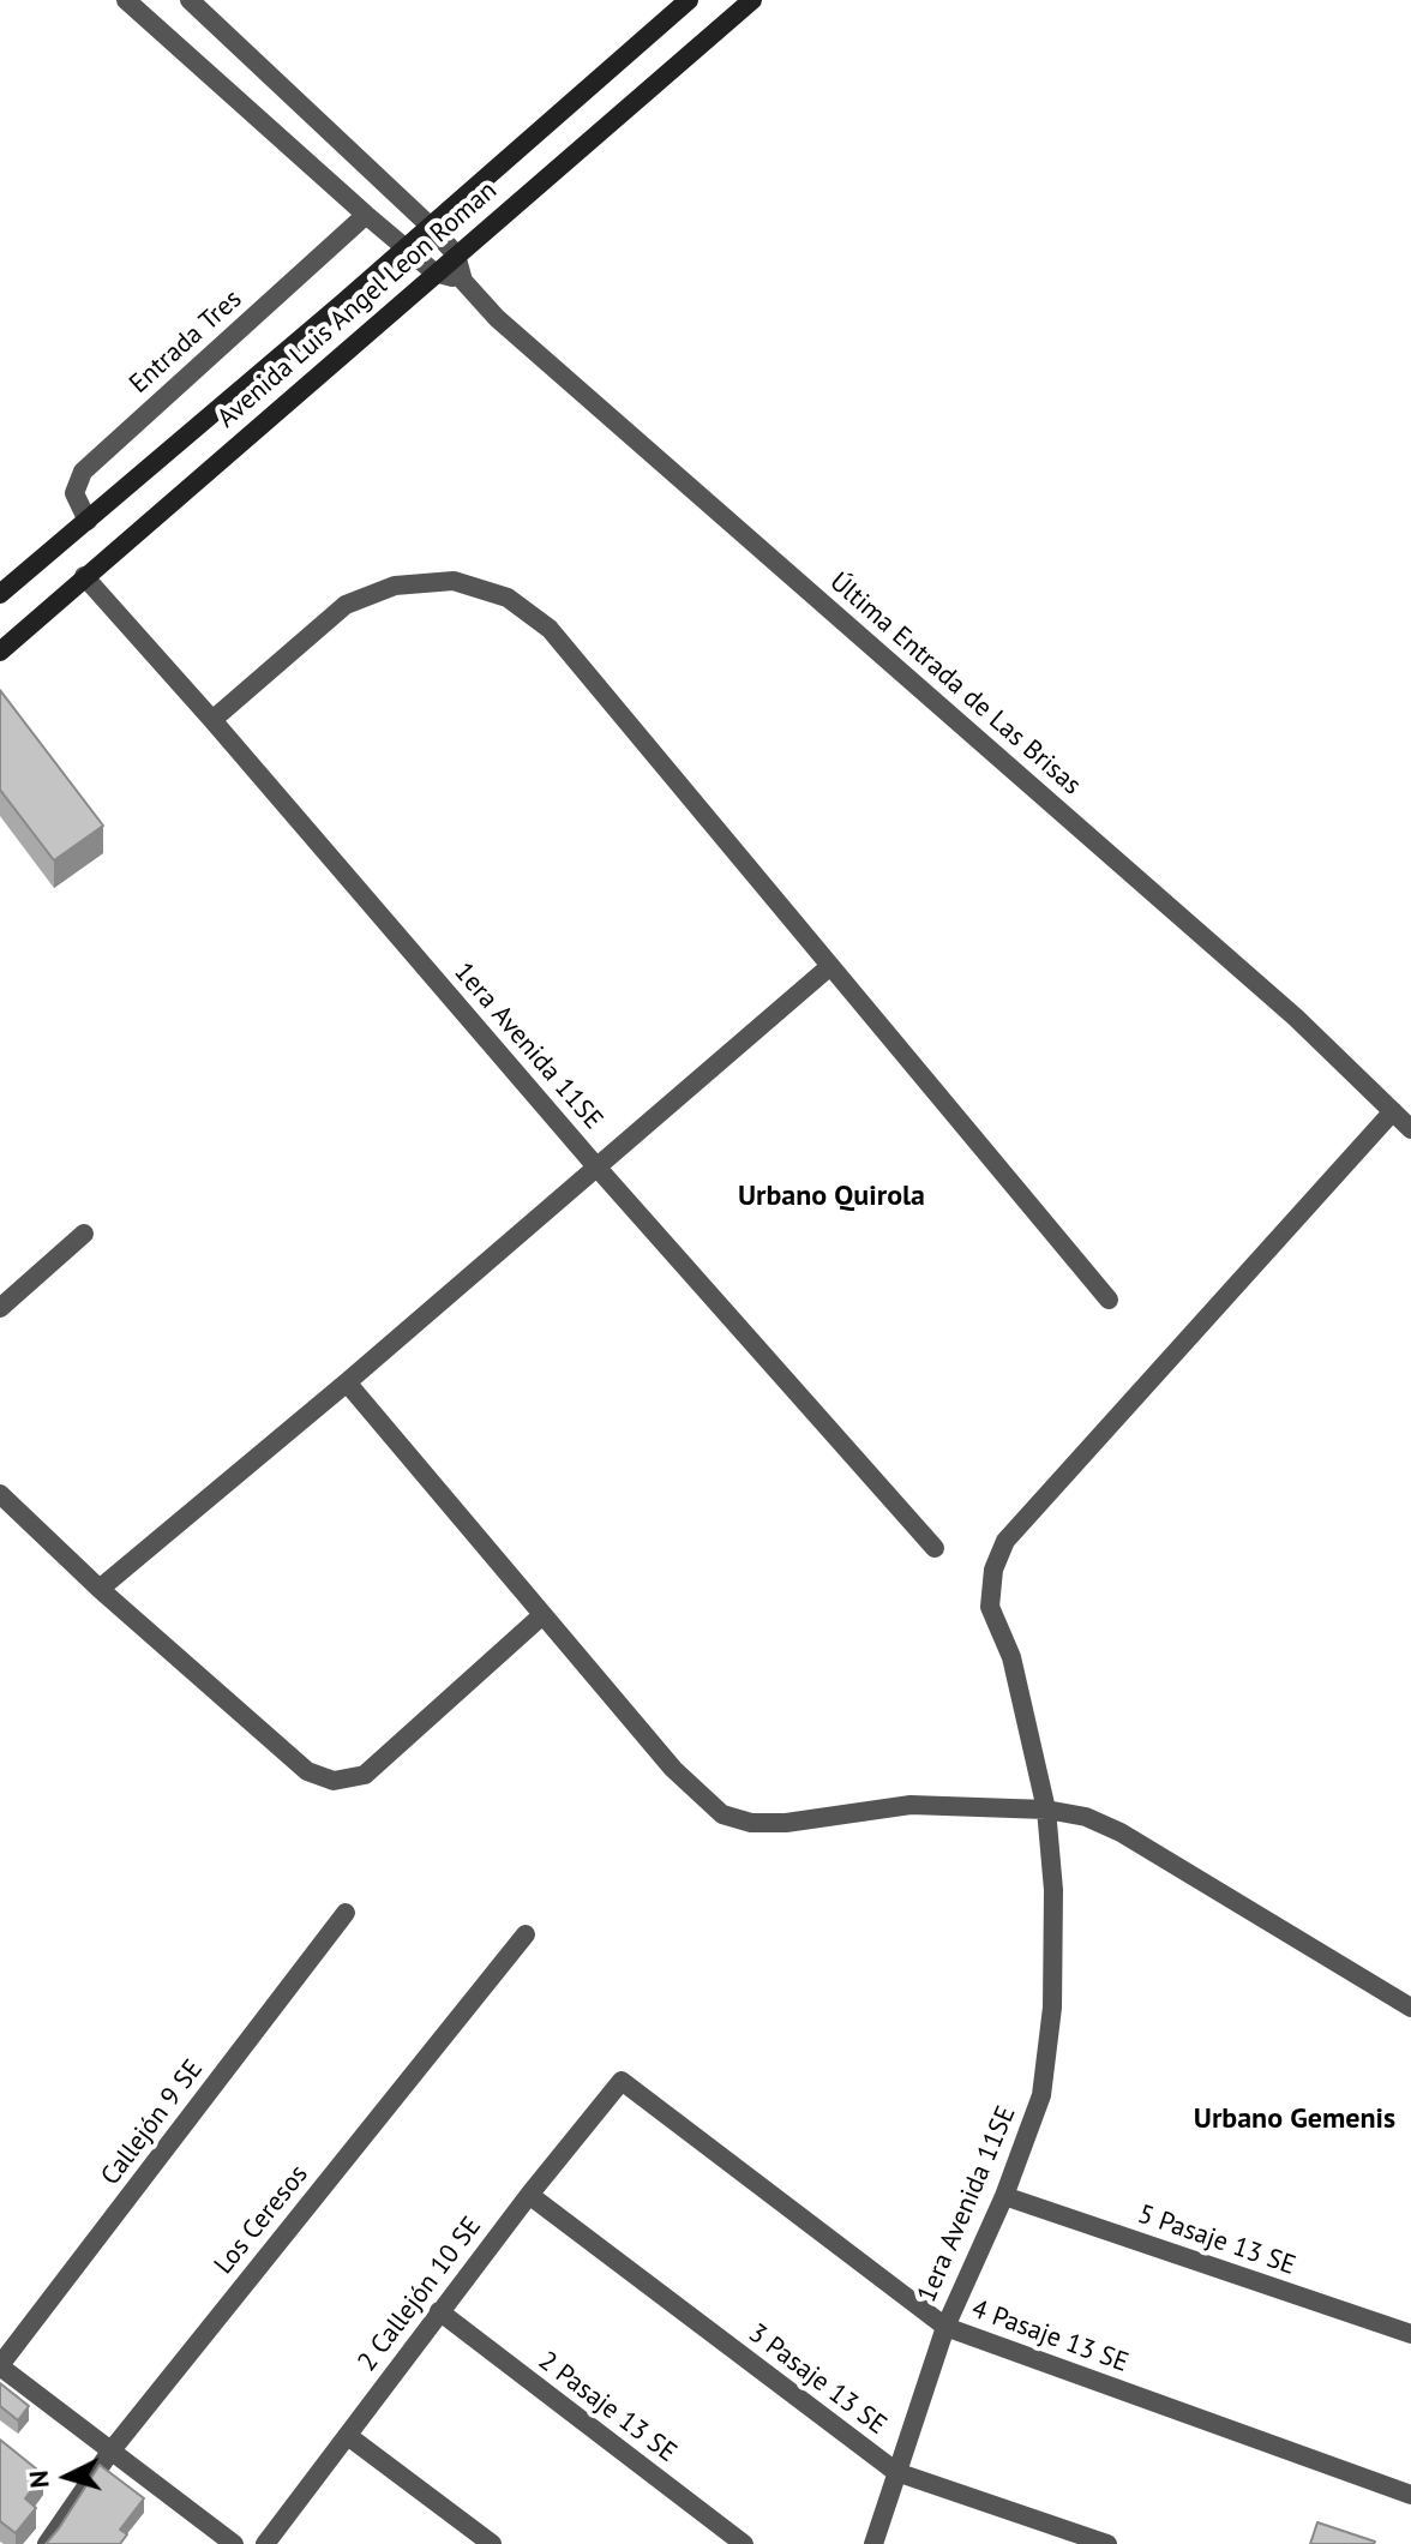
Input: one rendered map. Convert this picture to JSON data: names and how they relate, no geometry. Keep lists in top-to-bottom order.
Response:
{
  "streets": {
    "main road": ["Avenida Luis Angel Leon Roman"],
    "street": [
      "Entrada Tres",
      "Última Entrada de Las Brisas",
      "1era Avenida 11SE",
      "Callejón 9 SE",
      "Los Ceresos",
      "5 Pasaje 13 SE",
      "2 Callejón 10 SE",
      "4 Pasaje 13 SE",
      "3 Pasaje 13 SE",
      "2 Pasaje 13 SE"
    ]
  },
  "crossings": [
    ["Avenida Luis Angel Leon Roman", "Entrada Tres"],
    ["Avenida Luis Angel Leon Roman", "Última Entrada de Las Brisas"],
    ["Avenida Luis Angel Leon Roman", "1era Avenida 11SE"],
    ["Última Entrada de Las Brisas", "1era Avenida 11SE"],
    ["1era Avenida 11SE", "5 Pasaje 13 SE"],
    ["1era Avenida 11SE", "4 Pasaje 13 SE"],
    ["1era Avenida 11SE", "3 Pasaje 13 SE"],
    ["2 Callejón 10 SE", "4 Pasaje 13 SE"],
    ["2 Callejón 10 SE", "3 Pasaje 13 SE"],
    ["2 Callejón 10 SE", "2 Pasaje 13 SE"]
  ],
  "districts": ["Urbano Quirola", "Urbano Gemenis"],
  "north": "left"
}
